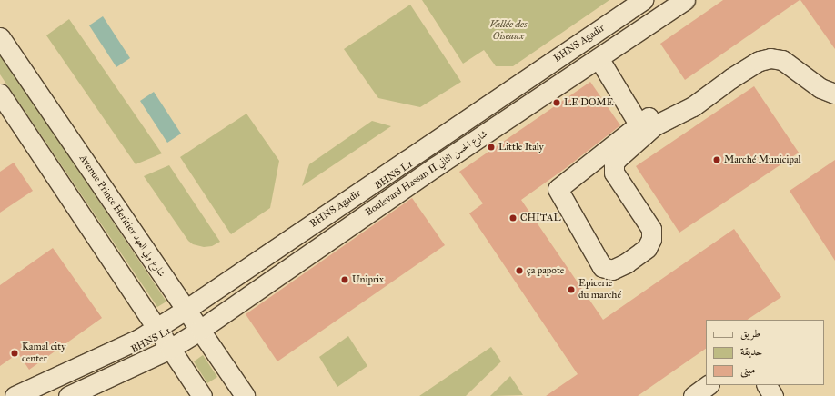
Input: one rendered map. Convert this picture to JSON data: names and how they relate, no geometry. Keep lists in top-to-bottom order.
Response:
{
  "streets": {
    "street": [
      "BHNS Agadir",
      "Boulevard Hassan II شارع الحسن الثاني",
      "BHNS L1",
      "Avenue Prince Heritier شارع ولي العهد"
    ]
  },
  "crossings": [
    ["BHNS Agadir", "Boulevard Hassan II شارع الحسن الثاني"],
    ["BHNS Agadir", "BHNS L1"],
    ["BHNS Agadir", "Avenue Prince Heritier شارع ولي العهد"],
    ["Boulevard Hassan II شارع الحسن الثاني", "BHNS L1"],
    ["Boulevard Hassan II شارع الحسن الثاني", "Avenue Prince Heritier شارع ولي العهد"],
    ["BHNS L1", "Avenue Prince Heritier شارع ولي العهد"]
  ],
  "parks": ["Vallée des Oiseaux"],
  "places": [
    "LE DOME",
    "Little Italy",
    "Marché Municipal",
    "CHITAL",
    "ça papote",
    "Uniprix",
    "Epicerie du marché",
    "Kamal city center"
  ],
  "legend": ["طريق", "حديقة", "مبنى"]
}
